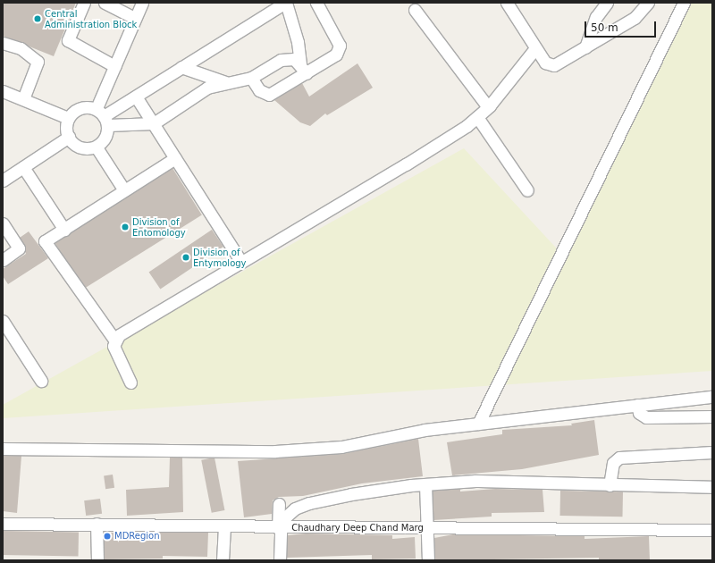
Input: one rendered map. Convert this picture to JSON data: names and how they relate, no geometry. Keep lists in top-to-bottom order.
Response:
{
  "streets": {
    "street": ["Chaudhary Deep Chand Marg"]
  },
  "places": [
    "Central Administration Block",
    "Division of Entomology",
    "Division of Entymology",
    "MDRegion"
  ],
  "scale_bar": "50 m"
}
